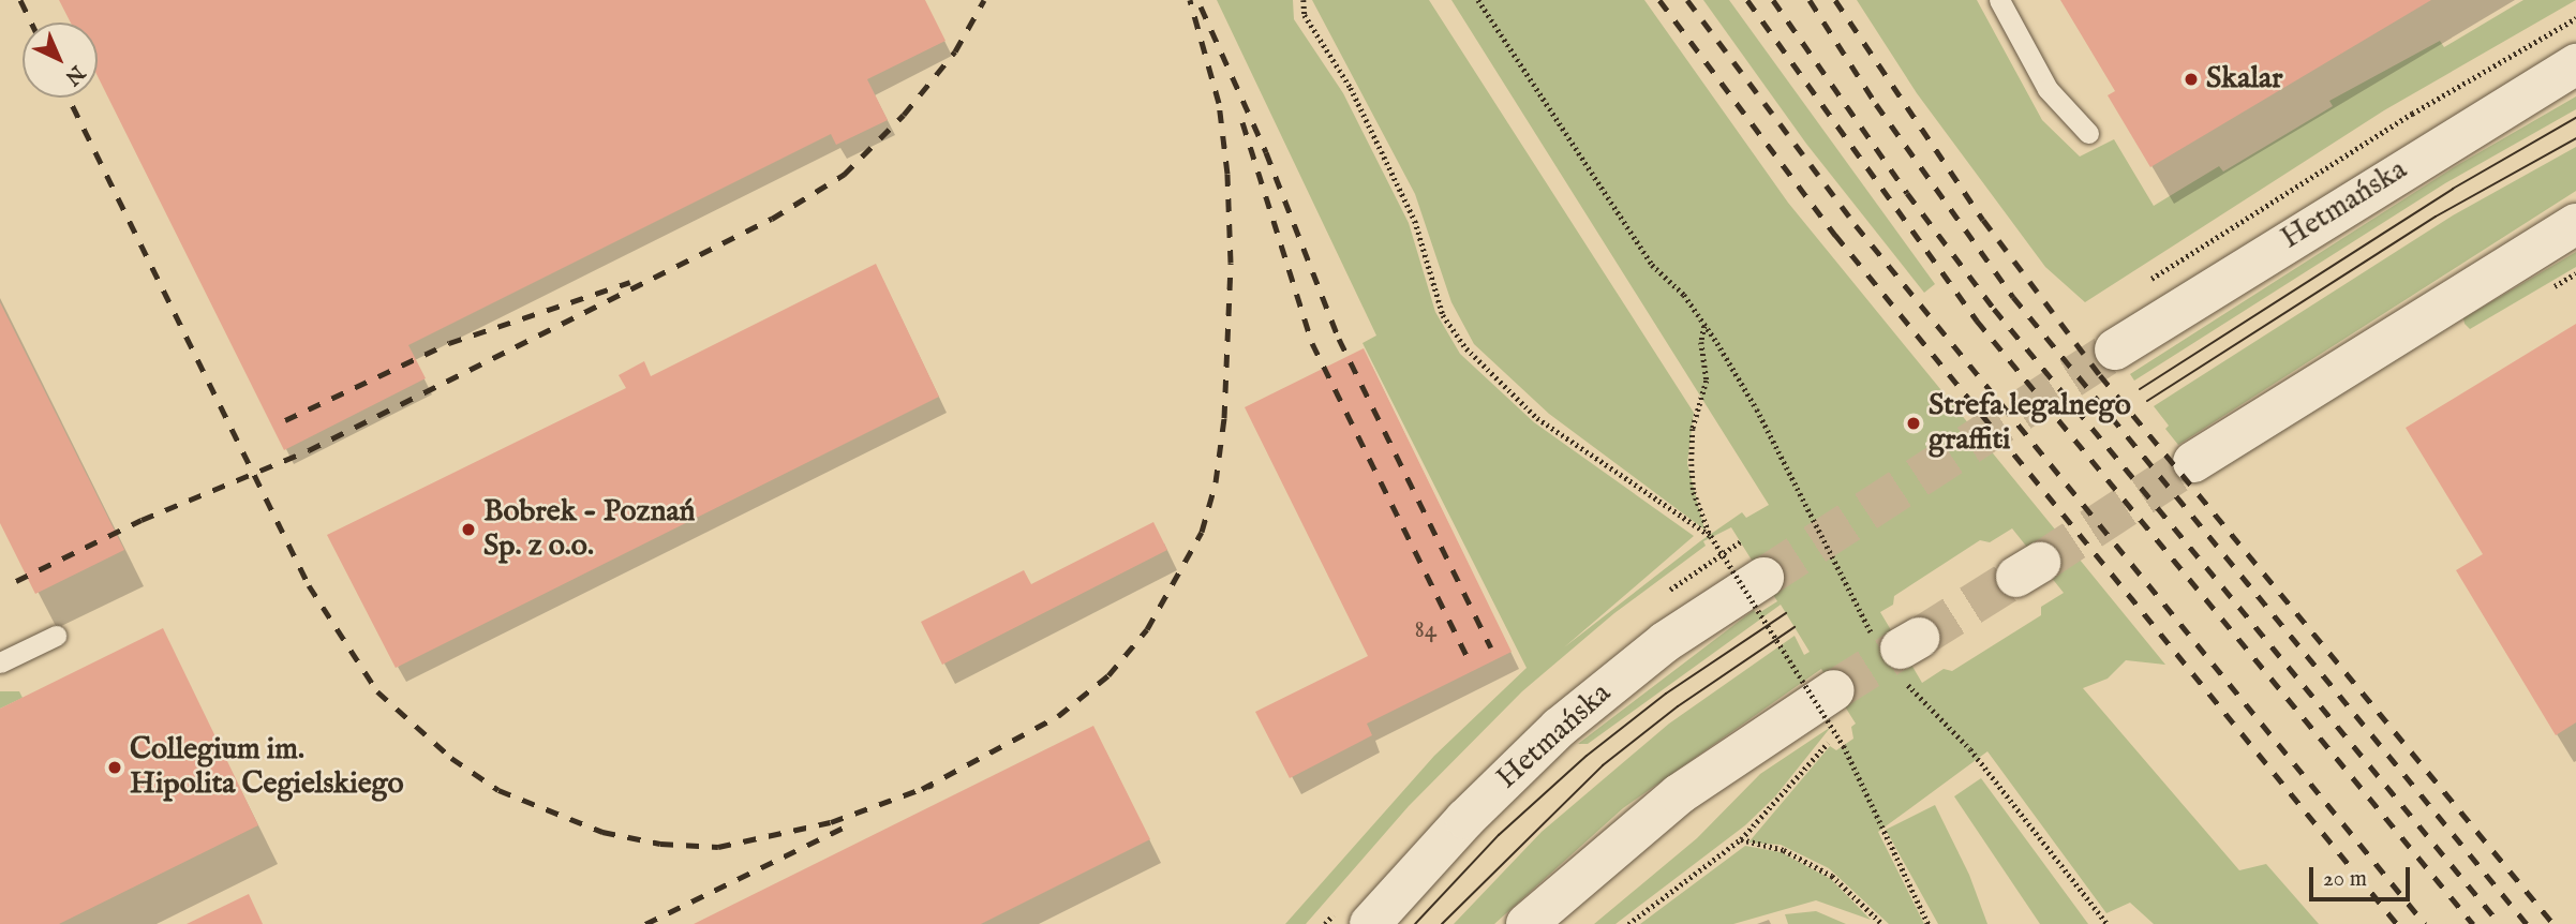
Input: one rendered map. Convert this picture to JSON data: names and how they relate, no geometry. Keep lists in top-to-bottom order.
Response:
{
  "streets": {
    "main road": ["Hetmańska"]
  },
  "places": [
    "Skalar",
    "Strefa legalnego graffiti",
    "Bobrek - Poznań Sp. z o.o.",
    "Collegium im. Hipolita Cegielskiego"
  ],
  "house_numbers": ["84"],
  "scale_bar": "20 m",
  "north": "bottom right"
}
